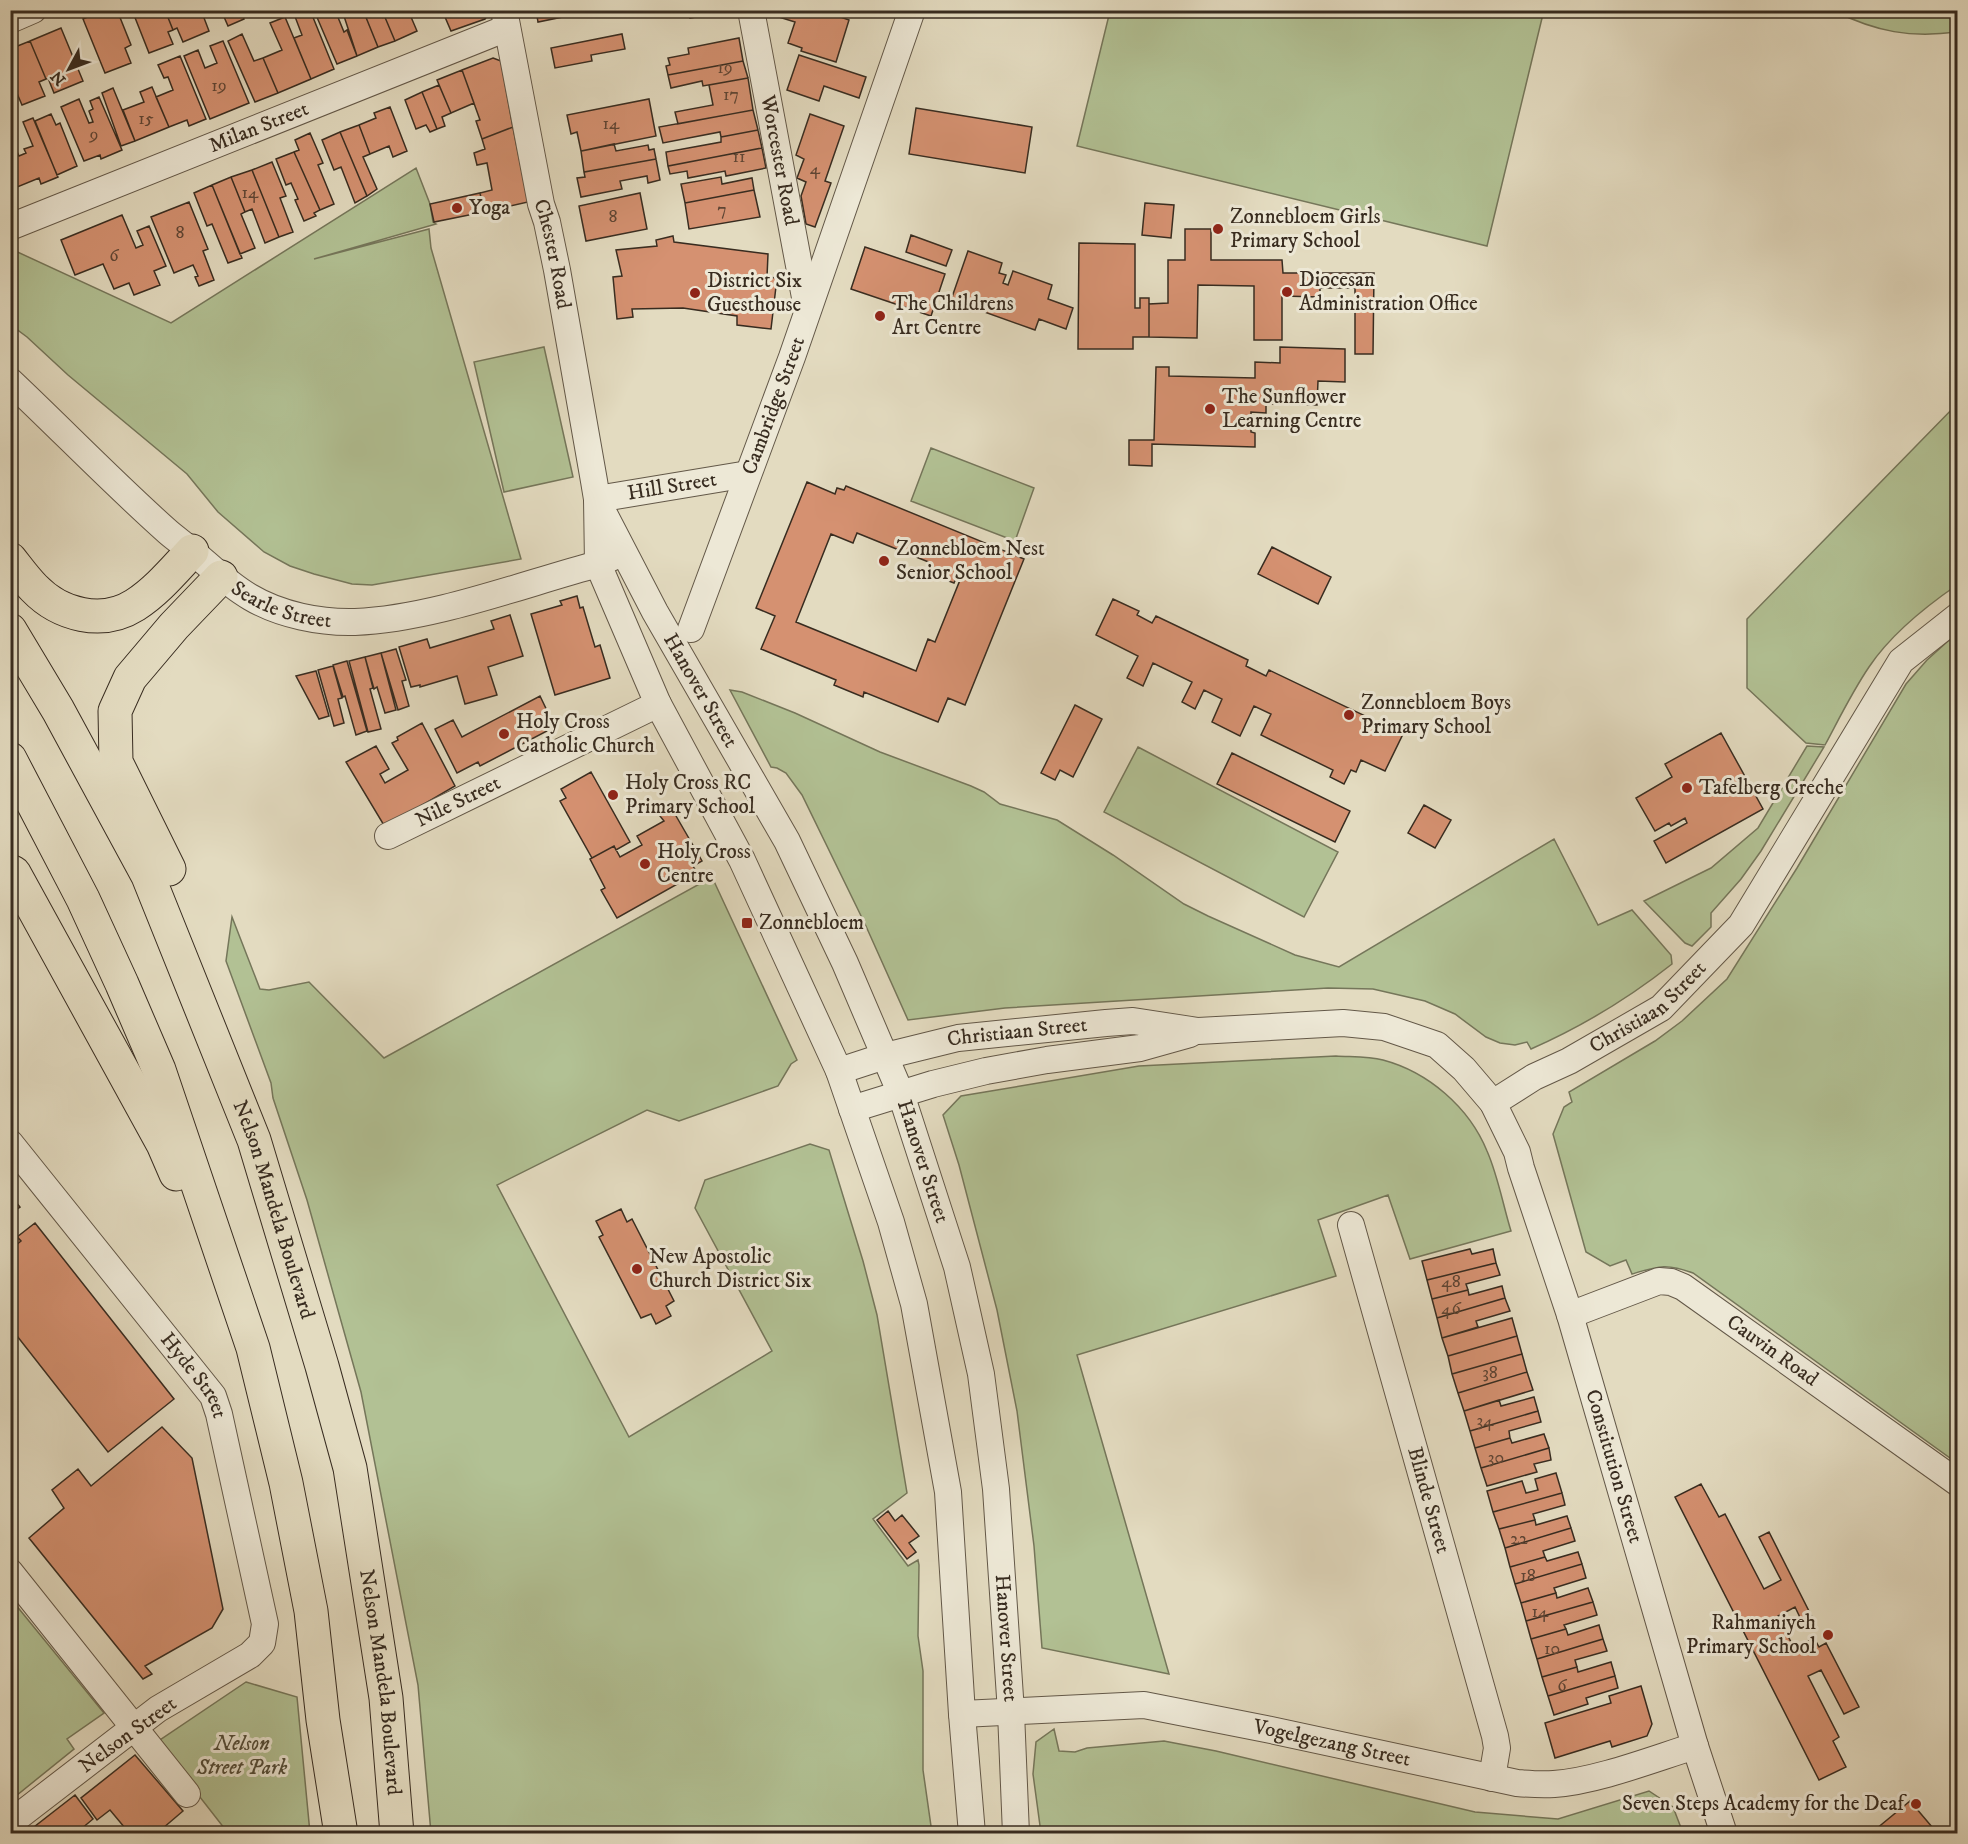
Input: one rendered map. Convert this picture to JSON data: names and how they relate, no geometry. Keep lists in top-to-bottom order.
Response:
{
  "streets": {
    "highway": ["Nelson Mandela Boulevard"],
    "street": [
      "Milan Street",
      "Worcester Road",
      "Chester Road",
      "Cambridge Street",
      "Hill Street",
      "Searle Street",
      "Hanover Street",
      "Nile Street",
      "Christiaan Street",
      "Cauvin Road",
      "Hyde Street",
      "Constitution Street",
      "Blinde Street",
      "Nelson Street",
      "Vogelgezang Street"
    ]
  },
  "crossings": [
    ["Milan Street", "Chester Road"],
    ["Worcester Road", "Cambridge Street"],
    ["Chester Road", "Hill Street"],
    ["Chester Road", "Searle Street"],
    ["Chester Road", "Hanover Street"],
    ["Cambridge Street", "Hill Street"],
    ["Searle Street", "Hanover Street"],
    ["Hanover Street", "Nile Street"],
    ["Hanover Street", "Christiaan Street"],
    ["Hanover Street", "Vogelgezang Street"],
    ["Christiaan Street", "Constitution Street"],
    ["Cauvin Road", "Constitution Street"],
    ["Hyde Street", "Nelson Street"],
    ["Constitution Street", "Vogelgezang Street"],
    ["Blinde Street", "Vogelgezang Street"]
  ],
  "parks": ["Nelson Street Park"],
  "places": {
    "other": [
      "Yoga",
      "Zonnebloem Girls Primary School",
      "Diocesan Administration Office",
      "District Six Guesthouse",
      "The Childrens Art Centre",
      "The Sunflower Learning Centre",
      "Zonnebloem Nest Senior School",
      "Zonnebloem Boys Primary School",
      "Holy Cross Catholic Church",
      "Tafelberg Creche",
      "Holy Cross RC Primary School",
      "Holy Cross Centre",
      "New Apostolic Church District Six",
      "Rahmaniyeh Primary School",
      "Seven Steps Academy for the Deaf"
    ],
    "transit": ["Zonnebloem"]
  },
  "house_numbers": [
    "19",
    "19",
    "17",
    "15",
    "14",
    "9",
    "11",
    "4",
    "14",
    "7",
    "8",
    "8",
    "6",
    "48",
    "46",
    "38",
    "34",
    "30",
    "22",
    "18",
    "14",
    "10",
    "6"
  ],
  "north": "bottom left"
}
